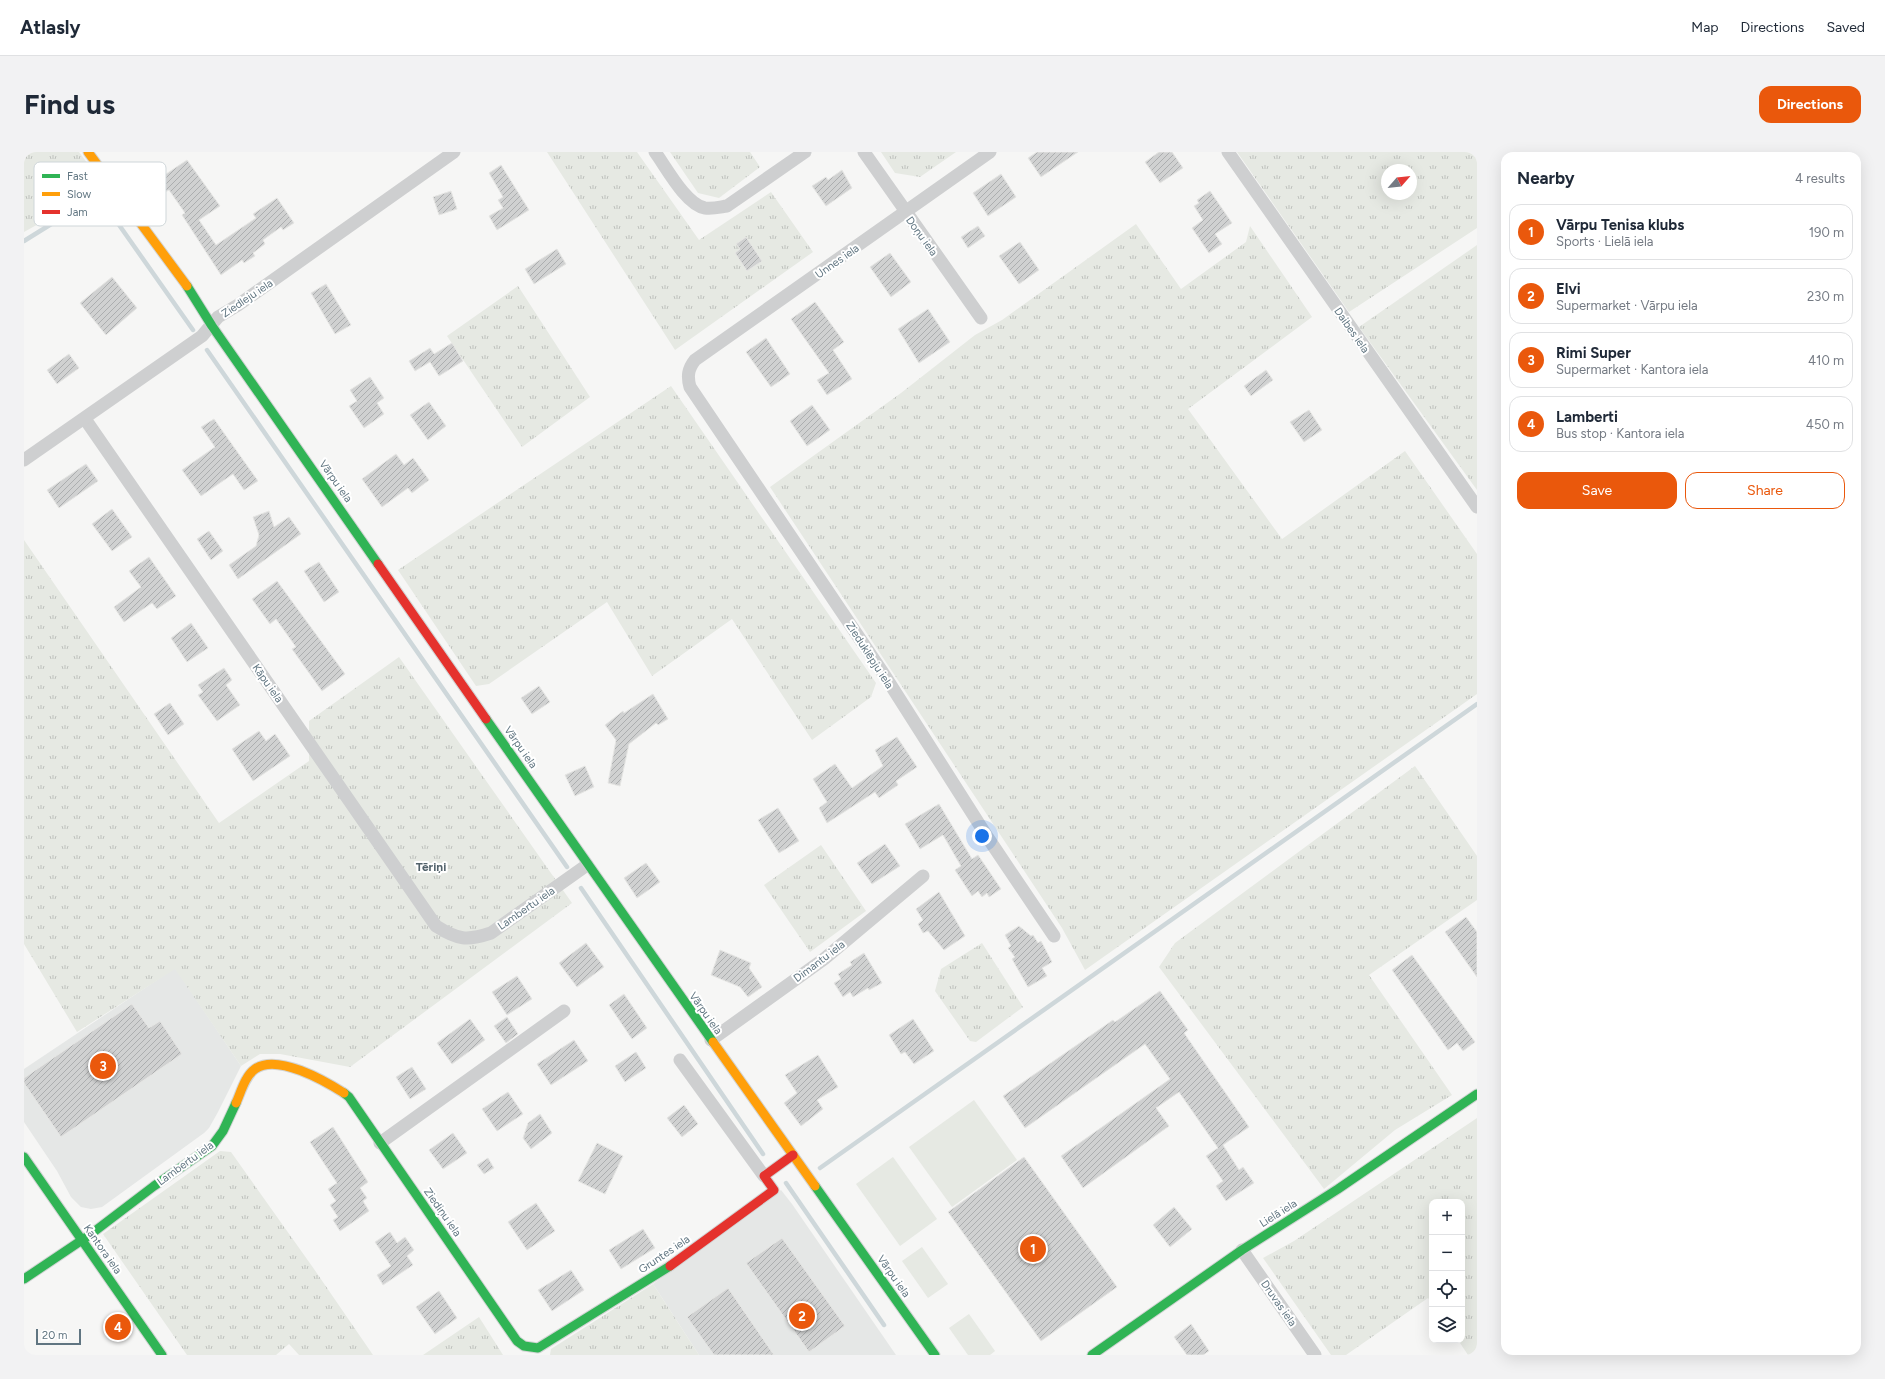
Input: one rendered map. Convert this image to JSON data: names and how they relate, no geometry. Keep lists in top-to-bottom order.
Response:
{
  "streets": {
    "street": [
      "Doņu iela",
      "Unnes iela",
      "Ziedleju iela",
      "Daibes iela",
      "Vārpu iela",
      "Zieduklēpju iela",
      "Kāpu iela",
      "Lambertu iela",
      "Dimantu iela",
      "Ziediņu iela",
      "Lielā iela",
      "Kantora iela",
      "Gruntes iela",
      "Druvas iela"
    ]
  },
  "crossings": [
    ["Doņu iela", "Unnes iela"],
    ["Unnes iela", "Zieduklēpju iela"],
    ["Ziedleju iela", "Vārpu iela"],
    ["Ziedleju iela", "Kāpu iela"],
    ["Vārpu iela", "Lambertu iela"],
    ["Vārpu iela", "Dimantu iela"],
    ["Kāpu iela", "Lambertu iela"],
    ["Lambertu iela", "Ziediņu iela"],
    ["Lambertu iela", "Kantora iela"],
    ["Ziediņu iela", "Gruntes iela"],
    ["Lielā iela", "Druvas iela"]
  ],
  "districts": ["Tēriņi"],
  "legend": ["Fast", "Slow", "Jam"],
  "scale_bar": "20 m",
  "north": "top right",
  "page": {
    "header": "Atlasly",
    "nav": ["Map", "Directions", "Saved"],
    "buttons": [
      "Directions",
      ["Save", "Share"]
    ],
    "title": "Find us",
    "heading": ["Nearby", "4 results"],
    "list": [
      {
        "mark": "1",
        "name": "Vārpu Tenisa klubs",
        "note": "Sports · Lielā iela",
        "value": "190 m"
      },
      {
        "mark": "2",
        "name": "Elvi",
        "note": "Supermarket · Vārpu iela",
        "value": "230 m"
      },
      {
        "mark": "3",
        "name": "Rimi Super",
        "note": "Supermarket · Kantora iela",
        "value": "410 m"
      },
      {
        "mark": "4",
        "name": "Lamberti",
        "note": "Bus stop · Kantora iela",
        "value": "450 m"
      }
    ],
    "pins": [
      "3",
      "1",
      "2",
      "4"
    ],
    "map_buttons": ["+", "−"],
    "scale": "20 m"
  }
}
